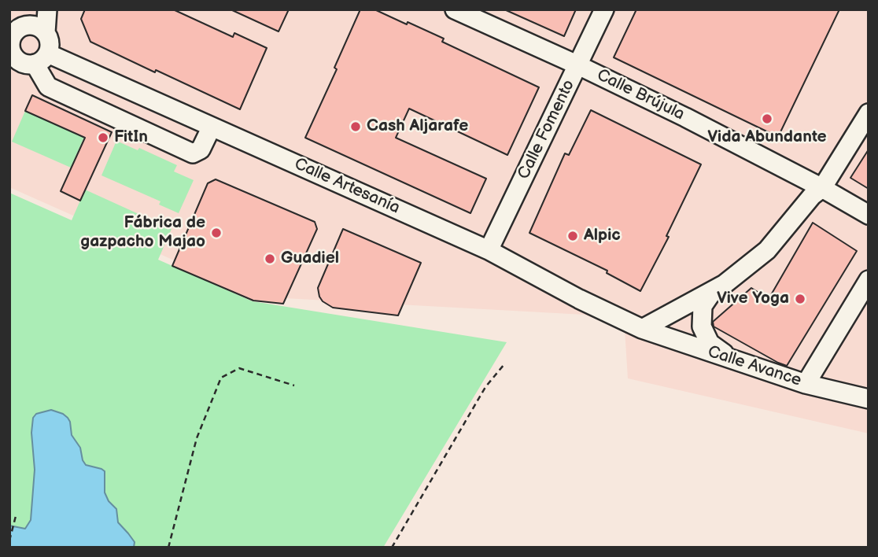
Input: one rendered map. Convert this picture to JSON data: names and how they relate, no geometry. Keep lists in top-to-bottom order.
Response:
{
  "streets": {
    "street": [
      "Calle Brújula",
      "Calle Fomento",
      "Calle Artesanía",
      "Calle Avance"
    ]
  },
  "crossings": [
    ["Calle Brújula", "Calle Fomento"],
    ["Calle Fomento", "Calle Artesanía"],
    ["Calle Artesanía", "Calle Avance"]
  ],
  "places": [
    "Vida Abundante",
    "Cash Aljarafe",
    "FitIn",
    "Fábrica de gazpacho Majao",
    "Alpic",
    "Guadiel",
    "Vive Yoga"
  ]
}
